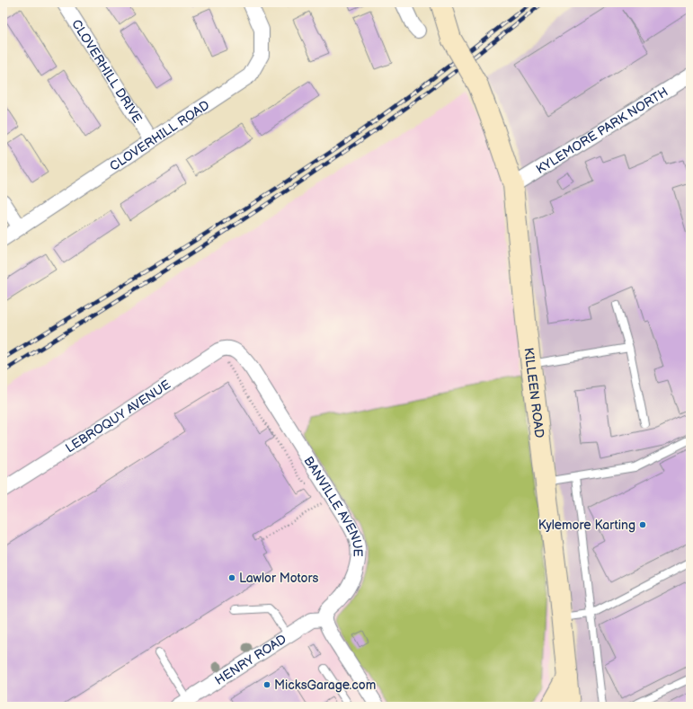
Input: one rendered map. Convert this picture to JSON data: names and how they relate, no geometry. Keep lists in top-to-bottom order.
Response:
{
  "streets": {
    "street": [
      "CLOVERHILL DRIVE",
      "KYLEMORE PARK NORTH",
      "CLOVERHILL ROAD",
      "KILLEEN ROAD",
      "LEBROQUY AVENUE",
      "BANVILLE AVENUE",
      "HENRY ROAD"
    ]
  },
  "crossings": [
    ["CLOVERHILL DRIVE", "CLOVERHILL ROAD"],
    ["KYLEMORE PARK NORTH", "KILLEEN ROAD"],
    ["LEBROQUY AVENUE", "BANVILLE AVENUE"],
    ["BANVILLE AVENUE", "HENRY ROAD"]
  ],
  "places": ["Kylemore Karting", "Lawlor Motors", "MicksGarage.com"]
}
